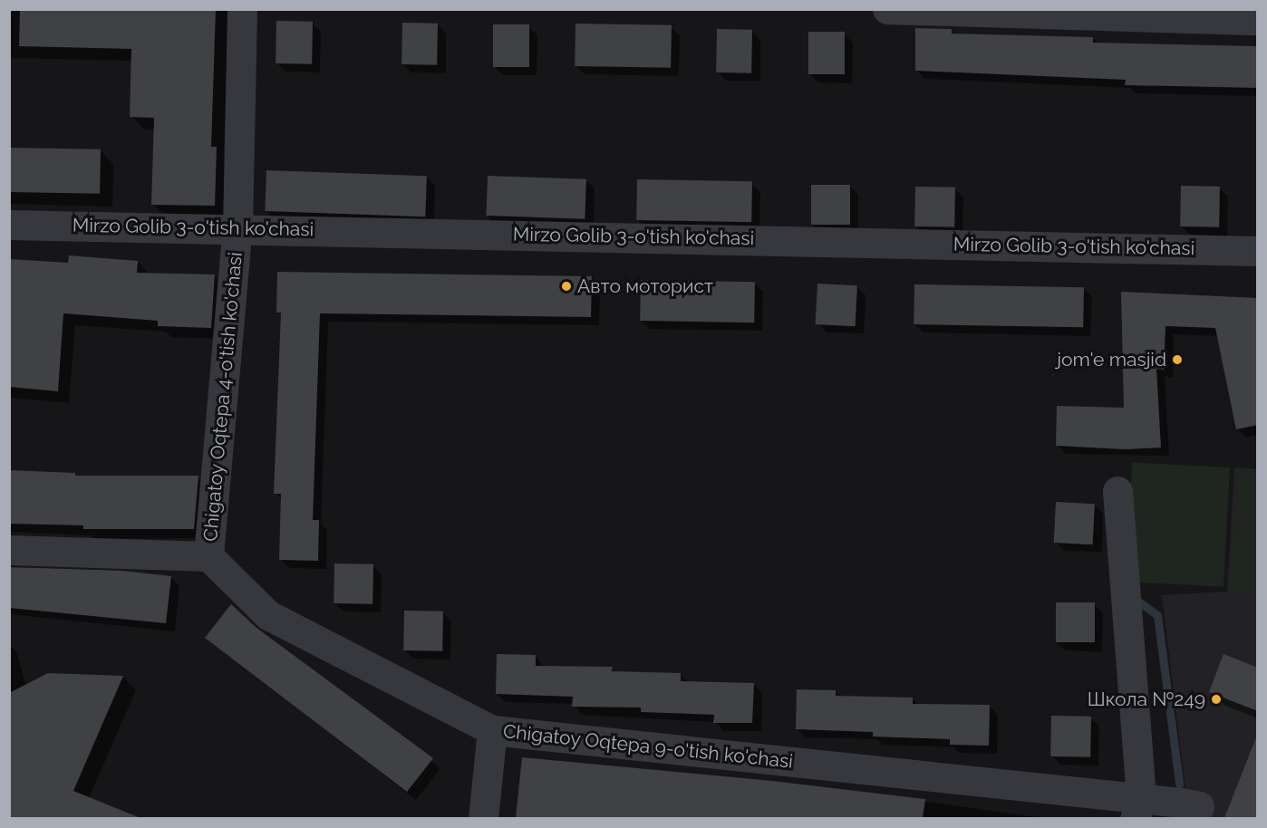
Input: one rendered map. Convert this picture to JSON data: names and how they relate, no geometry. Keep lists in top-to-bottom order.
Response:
{
  "streets": {
    "street": ["Mirzo Golib 3-o'tish ko'chasi", "Chigatoy Oqtepa 4-o'tish ko'chasi", "Chigatoy Oqtepa 9-o'tish ko'chasi"]
  },
  "crossings": [
    ["Mirzo Golib 3-o'tish ko'chasi", "Chigatoy Oqtepa 4-o'tish ko'chasi"],
    ["Chigatoy Oqtepa 4-o'tish ko'chasi", "Chigatoy Oqtepa 9-o'tish ko'chasi"]
  ],
  "places": ["Авто моторист", "jom'e masjid", "Школа №249"]
}
